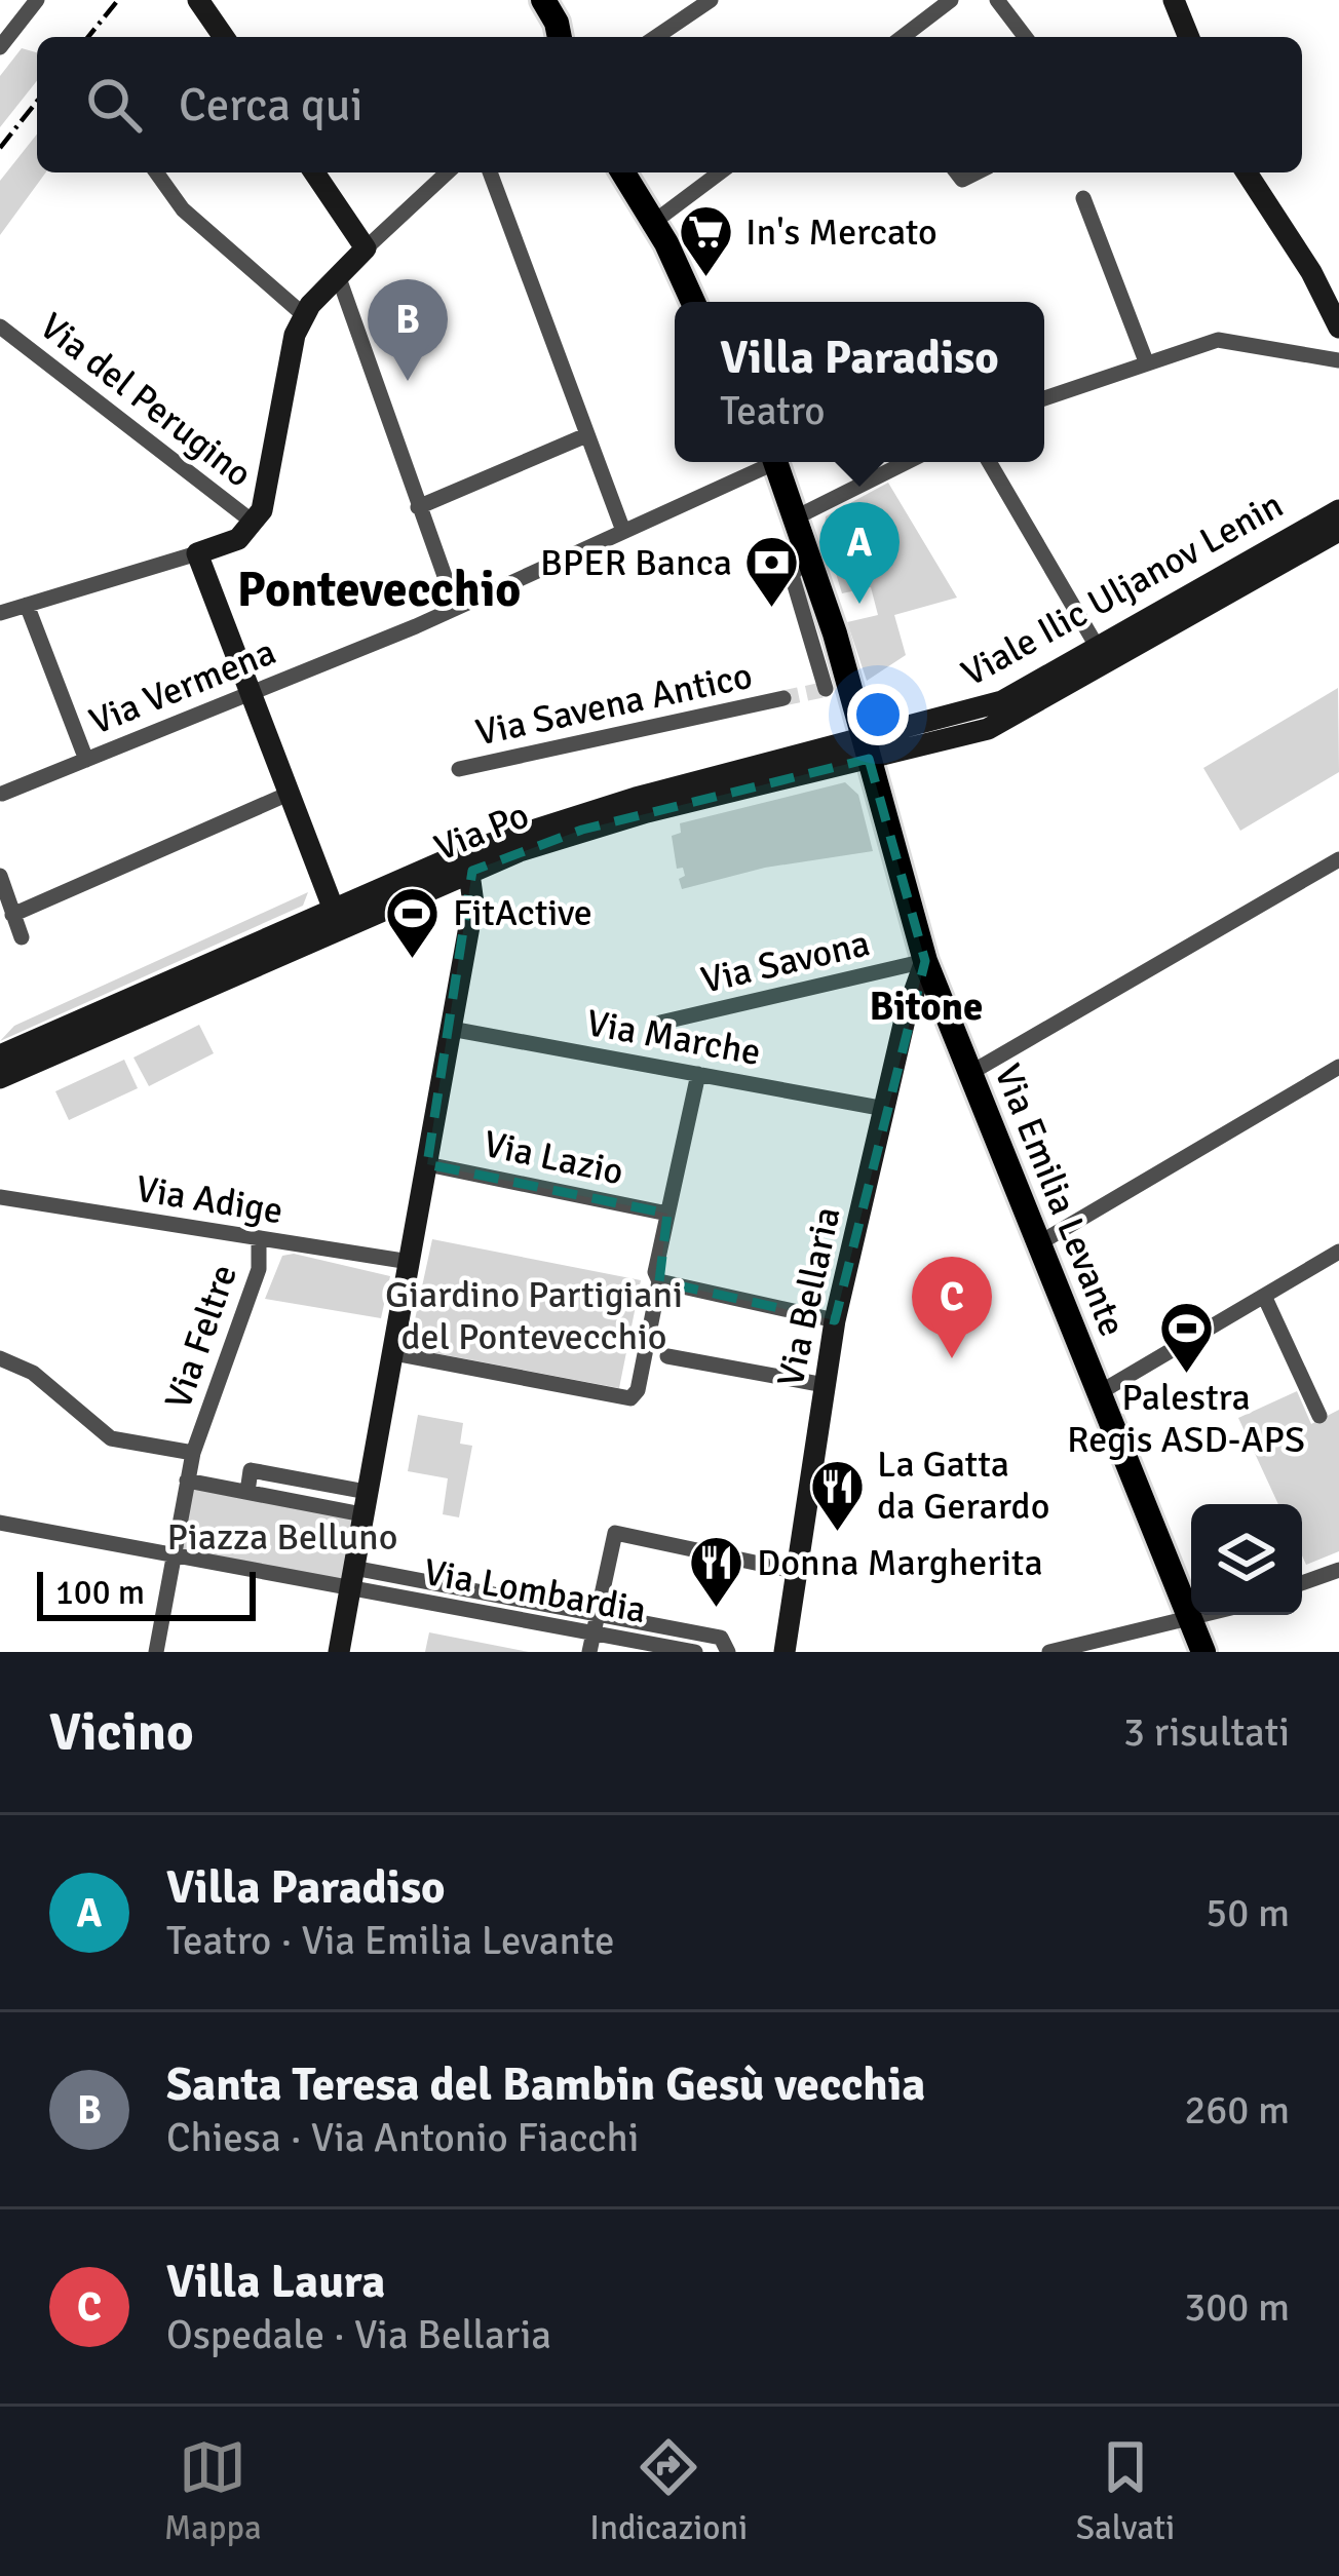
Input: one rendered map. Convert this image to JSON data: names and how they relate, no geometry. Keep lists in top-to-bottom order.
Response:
{
  "streets": {
    "main road": ["Via Emilia Levante"],
    "street": [
      "Via del Perugino",
      "Viale Ilic Uljanov Lenin",
      "Via Vermena",
      "Via Savena Antico",
      "Via Po",
      "Via Savona",
      "Via Marche",
      "Via Lazio",
      "Via Adige",
      "Via Bellaria",
      "Via Feltre",
      "Via Lombardia"
    ]
  },
  "crossings": [
    ["Viale Ilic Uljanov Lenin", "Via Po"],
    ["Viale Ilic Uljanov Lenin", "Via Emilia Levante"],
    ["Via Po", "Via Emilia Levante"],
    ["Via Savona", "Via Emilia Levante"],
    ["Via Savona", "Via Bellaria"],
    ["Via Marche", "Via Bellaria"],
    ["Via Adige", "Via Feltre"],
    ["Via Emilia Levante", "Via Bellaria"],
    ["Via Bellaria", "Via Lombardia"]
  ],
  "districts": ["Pontevecchio", "Bitone"],
  "parks": ["Giardino Partigiani del Pontevecchio", "Piazza Belluno"],
  "places": {
    "supermarket": ["In's Mercato"],
    "bank": ["BPER Banca"],
    "sports": ["FitActive", "Palestra Regis ASD-APS"],
    "restaurant": ["La Gatta da Gerardo", "Donna Margherita"]
  },
  "scale_bar": "100 m",
  "page": {
    "search": "Cerca qui",
    "pins": ["B", "A", "C"],
    "popup": ["Villa Paradiso", "Teatro"],
    "scale": "100 m",
    "heading": ["Vicino", "3 risultati"],
    "list": [
      {
        "mark": "A",
        "name": "Villa Paradiso",
        "note": "Teatro · Via Emilia Levante",
        "value": "50 m"
      },
      {
        "mark": "B",
        "name": "Santa Teresa del Bambin Gesù vecchia",
        "note": "Chiesa · Via Antonio Fiacchi",
        "value": "260 m"
      },
      {
        "mark": "C",
        "name": "Villa Laura",
        "note": "Ospedale · Via Bellaria",
        "value": "300 m"
      }
    ],
    "nav": ["Mappa", "Indicazioni", "Salvati"]
  }
}
